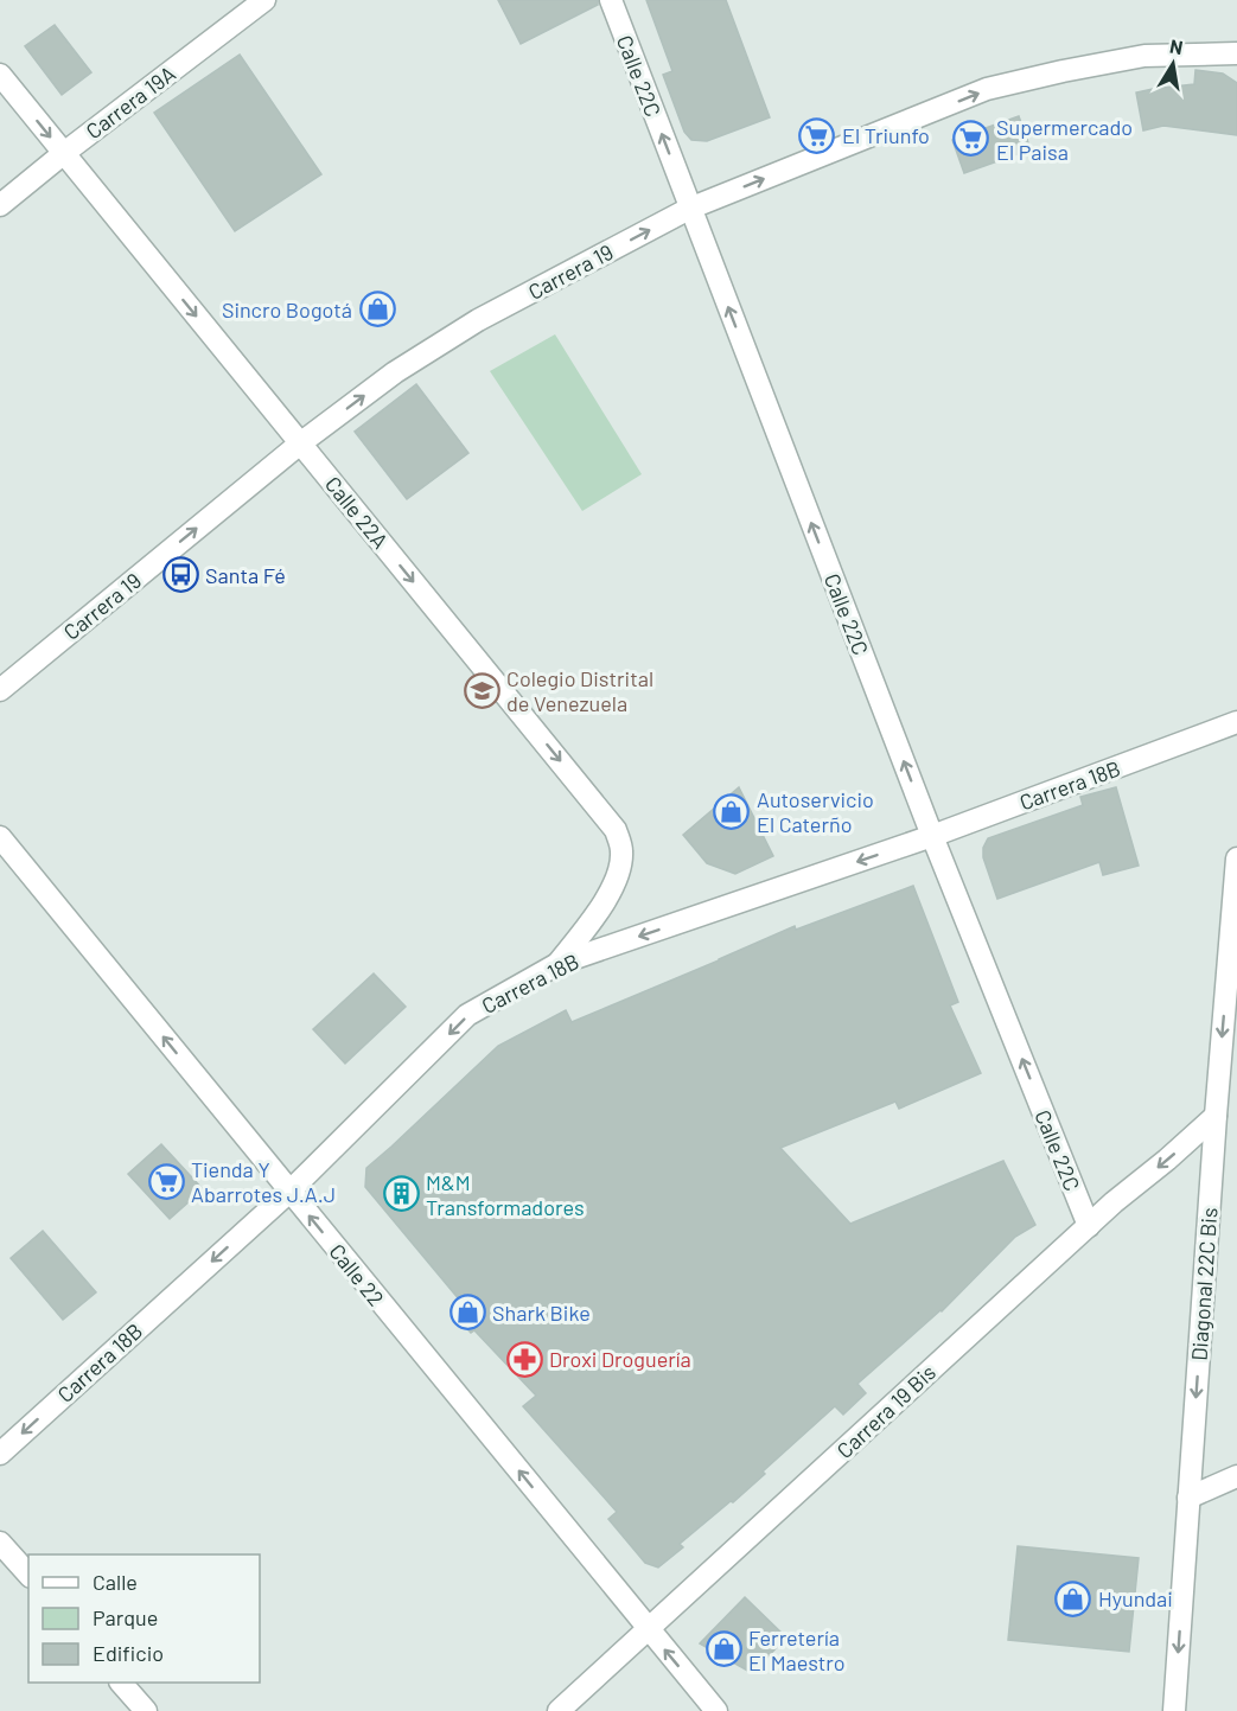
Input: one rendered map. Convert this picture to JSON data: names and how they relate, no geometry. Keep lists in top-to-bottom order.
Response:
{
  "streets": {
    "street": [
      "Calle 22C",
      "Carrera 19A",
      "Carrera 19",
      "Calle 22A",
      "Carrera 18B",
      "Calle 22",
      "Diagonal 22C Bis",
      "Carrera 19 Bis"
    ]
  },
  "crossings": [
    ["Calle 22C", "Carrera 19"],
    ["Calle 22C", "Carrera 18B"],
    ["Calle 22C", "Carrera 19 Bis"],
    ["Carrera 19A", "Calle 22A"],
    ["Carrera 19", "Calle 22A"],
    ["Calle 22A", "Carrera 18B"],
    ["Carrera 18B", "Calle 22"],
    ["Calle 22", "Carrera 19 Bis"],
    ["Diagonal 22C Bis", "Carrera 19 Bis"]
  ],
  "one_way": [
    "Calle 22C",
    "Carrera 19",
    "Calle 22A",
    "Carrera 18B",
    "Calle 22",
    "Diagonal 22C Bis"
  ],
  "places": {
    "supermarket": ["El Triunfo", "Supermercado El Paisa", "Tienda Y Abarrotes J.A.J"],
    "shop": [
      "Sincro Bogotá",
      "Autoservicio El Caterño",
      "Shark Bike",
      "Hyundai",
      "Ferretería El Maestro"
    ],
    "bus stop": ["Santa Fé"],
    "school or university": ["Colegio Distrital de Venezuela"],
    "building": ["M&M Transformadores"],
    "pharmacy": ["Droxi Droguería"]
  },
  "legend": ["Calle", "Parque", "Edificio"],
  "north": "top"
}
